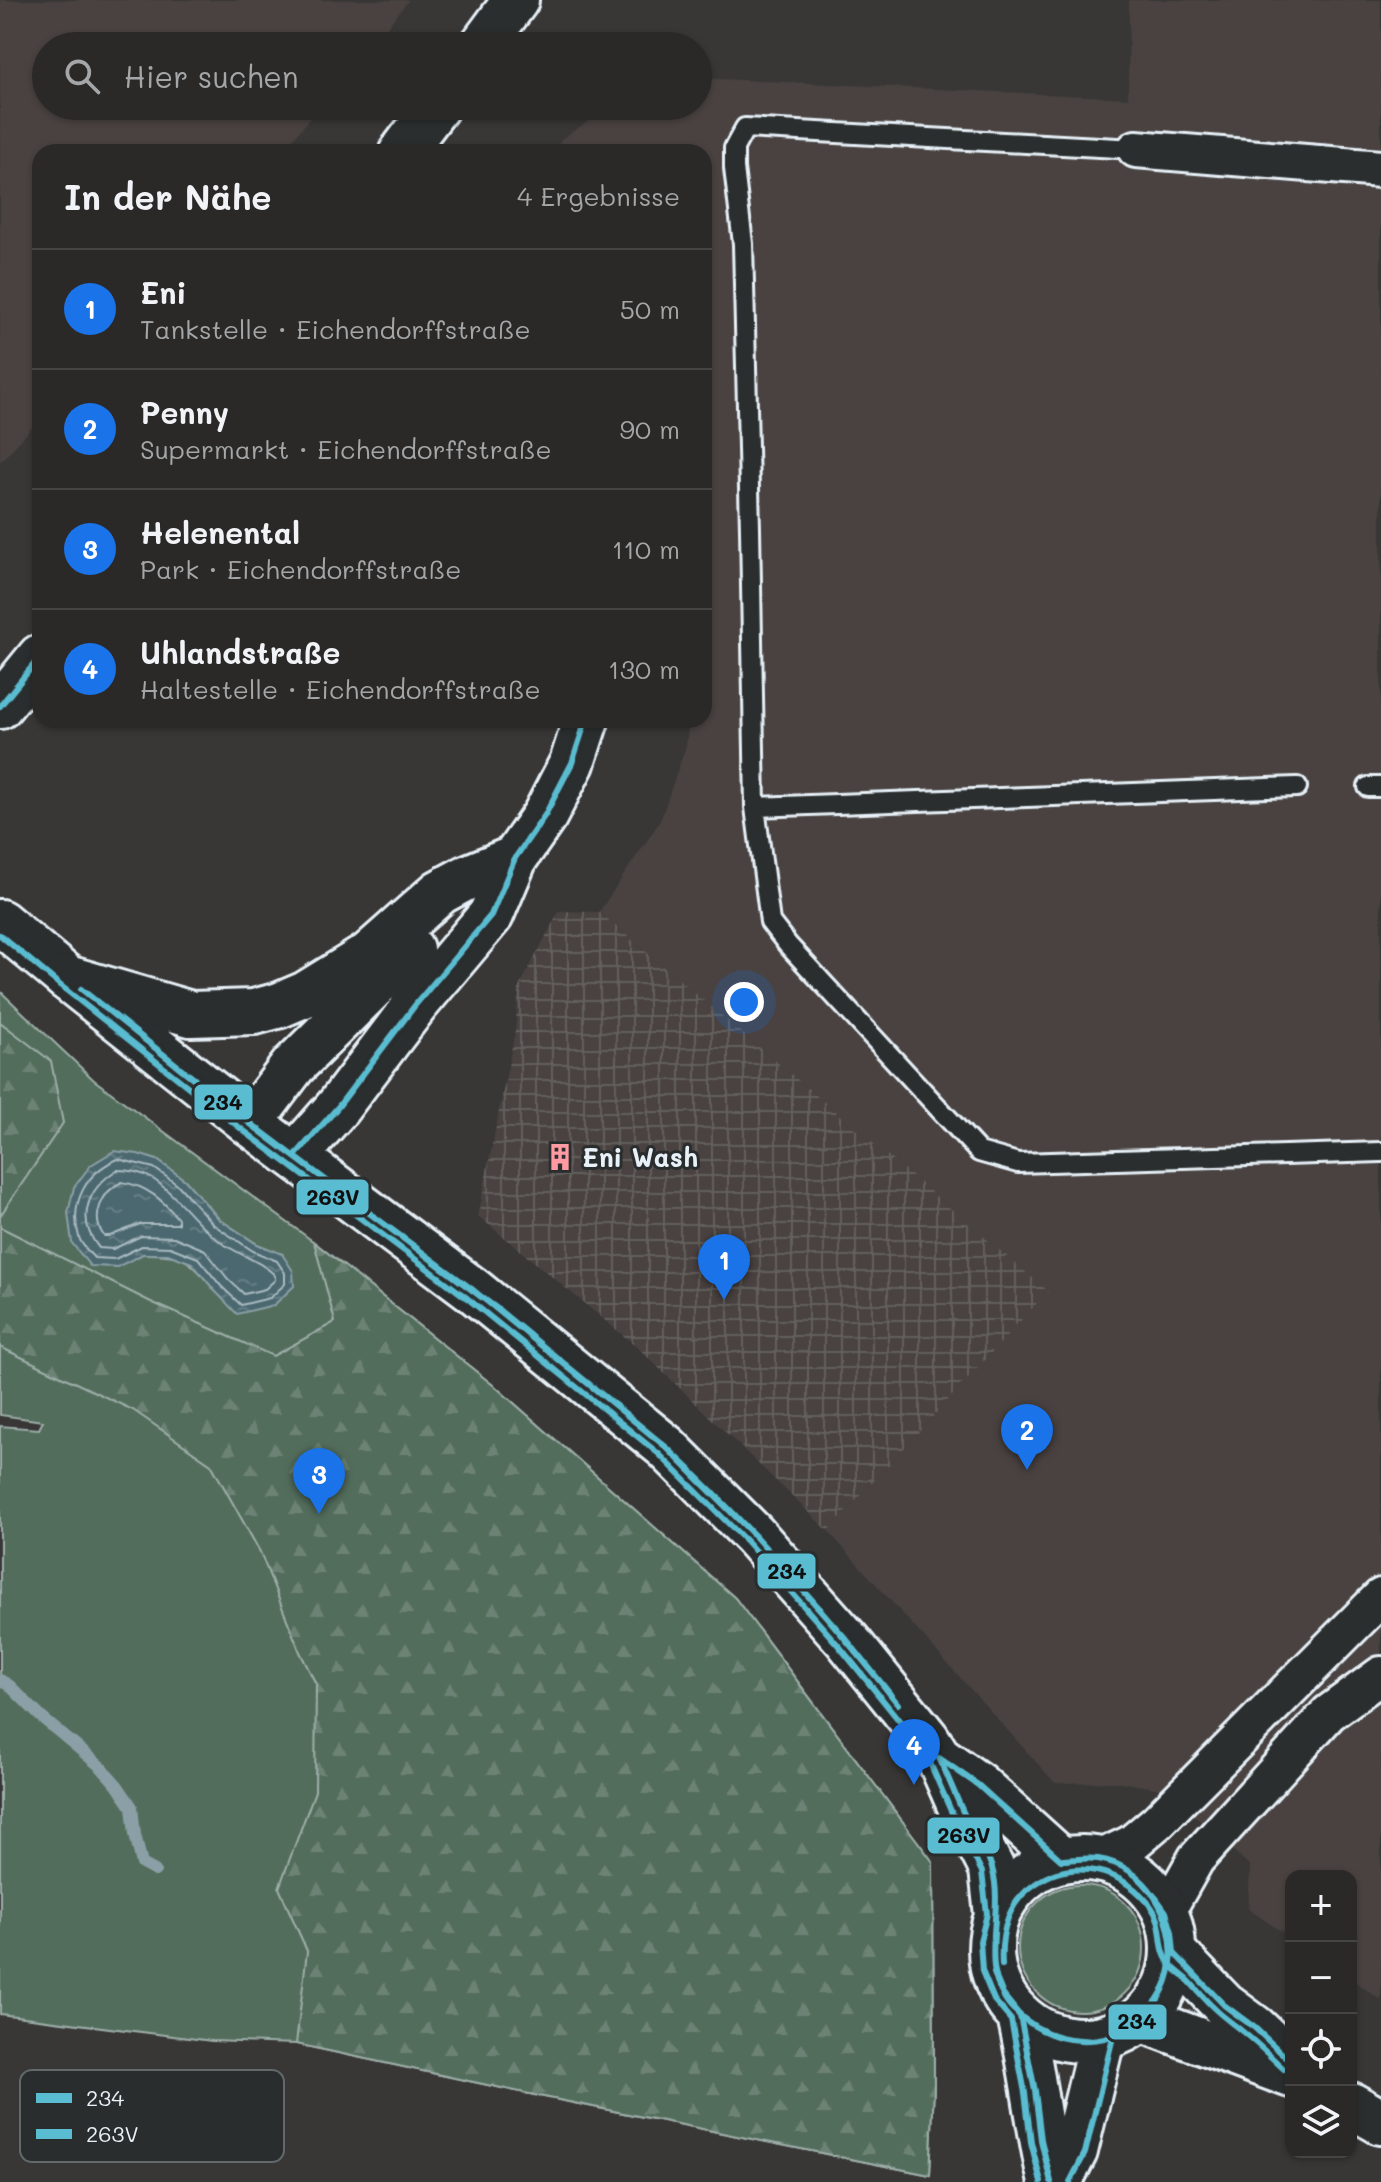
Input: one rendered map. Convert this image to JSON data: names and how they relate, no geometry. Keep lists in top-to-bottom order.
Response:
{
  "places": {
    "building": ["Eni Wash"]
  },
  "lines": ["transit line 234", "transit line 263V"],
  "legend": ["234", "263V"],
  "page": {
    "search": "Hier suchen",
    "heading": ["In der Nähe", "4 Ergebnisse"],
    "list": [
      {
        "mark": "1",
        "name": "Eni",
        "note": "Tankstelle · Eichendorffstraße",
        "value": "50 m"
      },
      {
        "mark": "2",
        "name": "Penny",
        "note": "Supermarkt · Eichendorffstraße",
        "value": "90 m"
      },
      {
        "mark": "3",
        "name": "Helenental",
        "note": "Park · Eichendorffstraße",
        "value": "110 m"
      },
      {
        "mark": "4",
        "name": "Uhlandstraße",
        "note": "Haltestelle · Eichendorffstraße",
        "value": "130 m"
      }
    ],
    "pins": [
      "1",
      "2",
      "3",
      "4"
    ],
    "map_buttons": ["+", "−"]
  }
}
